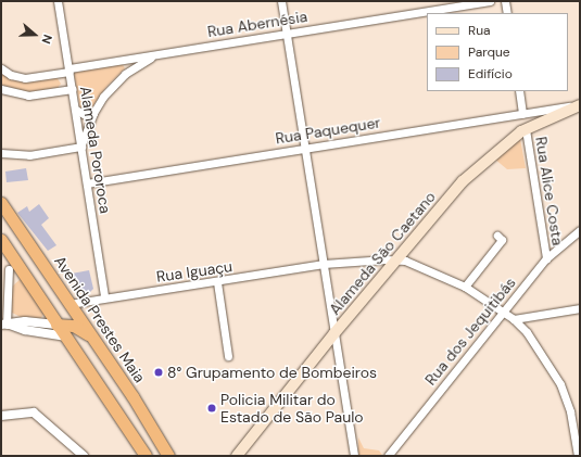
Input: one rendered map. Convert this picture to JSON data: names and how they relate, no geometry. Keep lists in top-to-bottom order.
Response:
{
  "streets": {
    "highway": ["Avenida Prestes Maia"],
    "main road": ["Alameda São Caetano"],
    "street": [
      "Rua Abernésia",
      "Rua Paquequer",
      "Alameda Pororoca",
      "Rua Alice Costa",
      "Rua Iguaçu",
      "Rua dos Jequitibás"
    ]
  },
  "crossings": [
    ["Rua Abernésia", "Alameda Pororoca"],
    ["Rua Paquequer", "Alameda Pororoca"],
    ["Rua Paquequer", "Alameda São Caetano"],
    ["Alameda Pororoca", "Rua Iguaçu"],
    ["Rua Alice Costa", "Alameda São Caetano"],
    ["Rua Alice Costa", "Rua dos Jequitibás"],
    ["Alameda São Caetano", "Rua Iguaçu"],
    ["Rua Iguaçu", "Avenida Prestes Maia"]
  ],
  "places": ["8° Grupamento de Bombeiros", "Policia Militar do Estado de São Paulo"],
  "legend": ["Rua", "Parque", "Edifício"],
  "north": "right"
}
